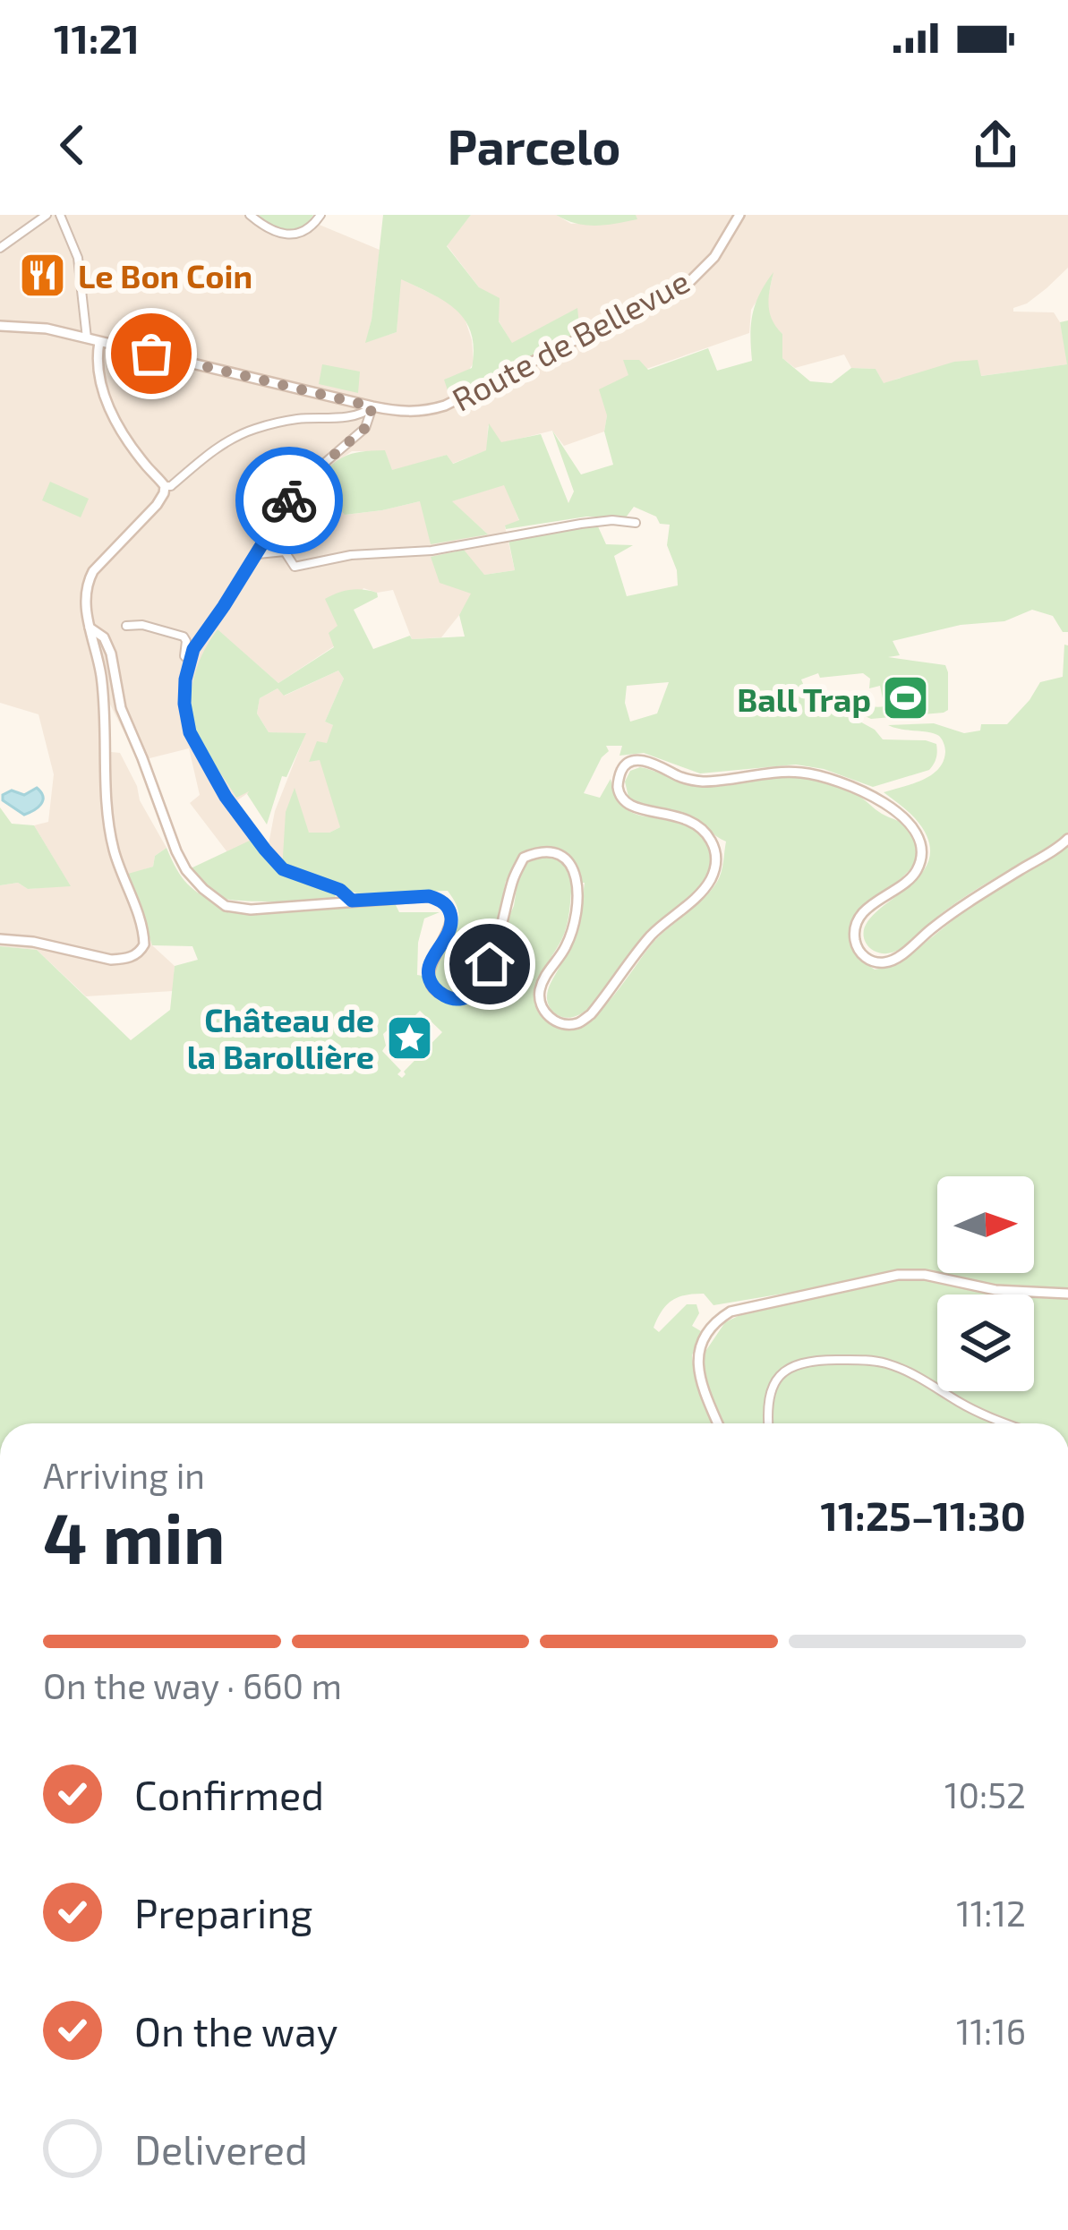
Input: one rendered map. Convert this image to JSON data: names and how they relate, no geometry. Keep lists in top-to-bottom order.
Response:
{
  "streets": {
    "street": ["Route de Bellevue"]
  },
  "places": {
    "restaurant": ["Le Bon Coin"],
    "sports": ["Ball Trap"],
    "place": ["Château de la Barollière"]
  },
  "north": "right",
  "page": {
    "status": "11:21",
    "header": "Parcelo",
    "heading": ["4 min", "Arriving in", "11:25–11:30"],
    "bar": "On the way · 660 m",
    "list": [
      ["Confirmed", "10:52"],
      ["Preparing", "11:12"],
      ["On the way", "11:16"],
      "Delivered"
    ]
  }
}
